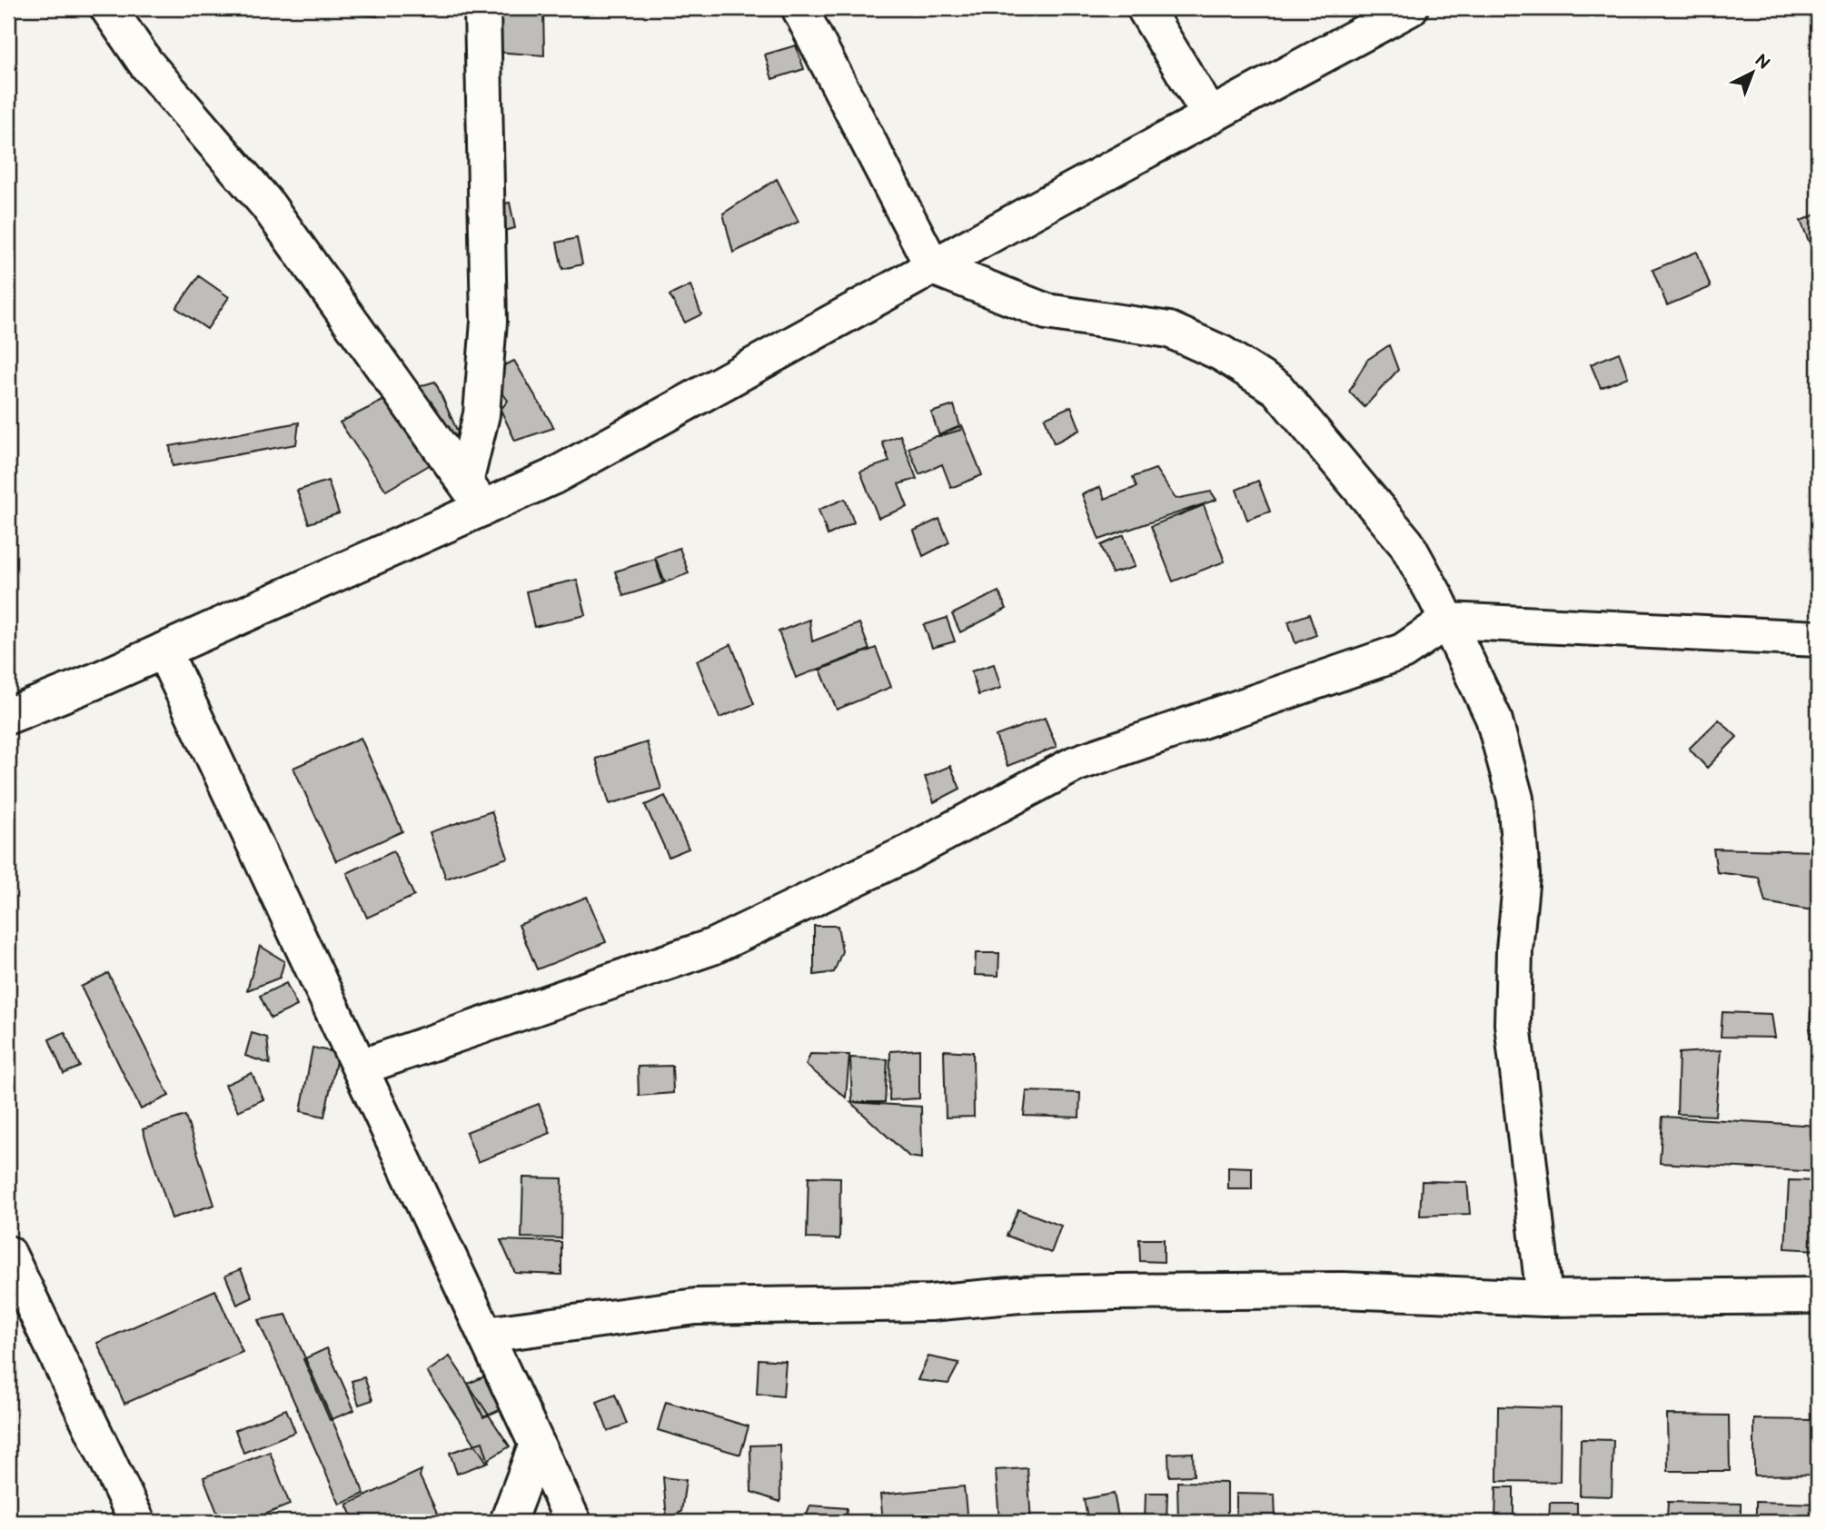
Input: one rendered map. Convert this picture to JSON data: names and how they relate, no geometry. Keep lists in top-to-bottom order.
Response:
{
  "north": "top right"
}
